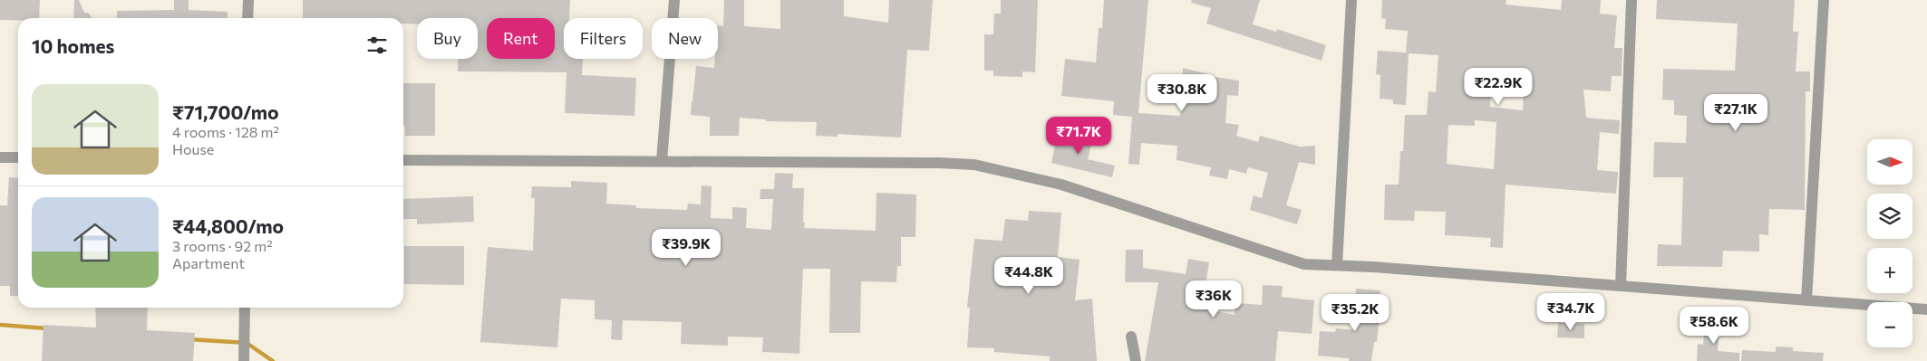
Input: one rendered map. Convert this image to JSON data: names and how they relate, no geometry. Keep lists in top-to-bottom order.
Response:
{
  "north": "right",
  "page": {
    "chip": [
      "Buy",
      "Rent",
      "Filters",
      "New"
    ],
    "heading": "10 homes",
    "price": [
      "₹22.9K",
      "₹30.8K",
      "₹27.1K",
      "₹71.7K",
      "₹39.9K",
      "₹44.8K",
      "₹36K",
      "₹34.7K",
      "₹35.2K",
      "₹58.6K"
    ],
    "list": [
      {
        "name": "₹71,700/mo",
        "note": "4 rooms · 128 m² · House"
      },
      {
        "name": "₹44,800/mo",
        "note": "3 rooms · 92 m² · Apartment"
      }
    ],
    "map_buttons": ["+", "−"]
  }
}
